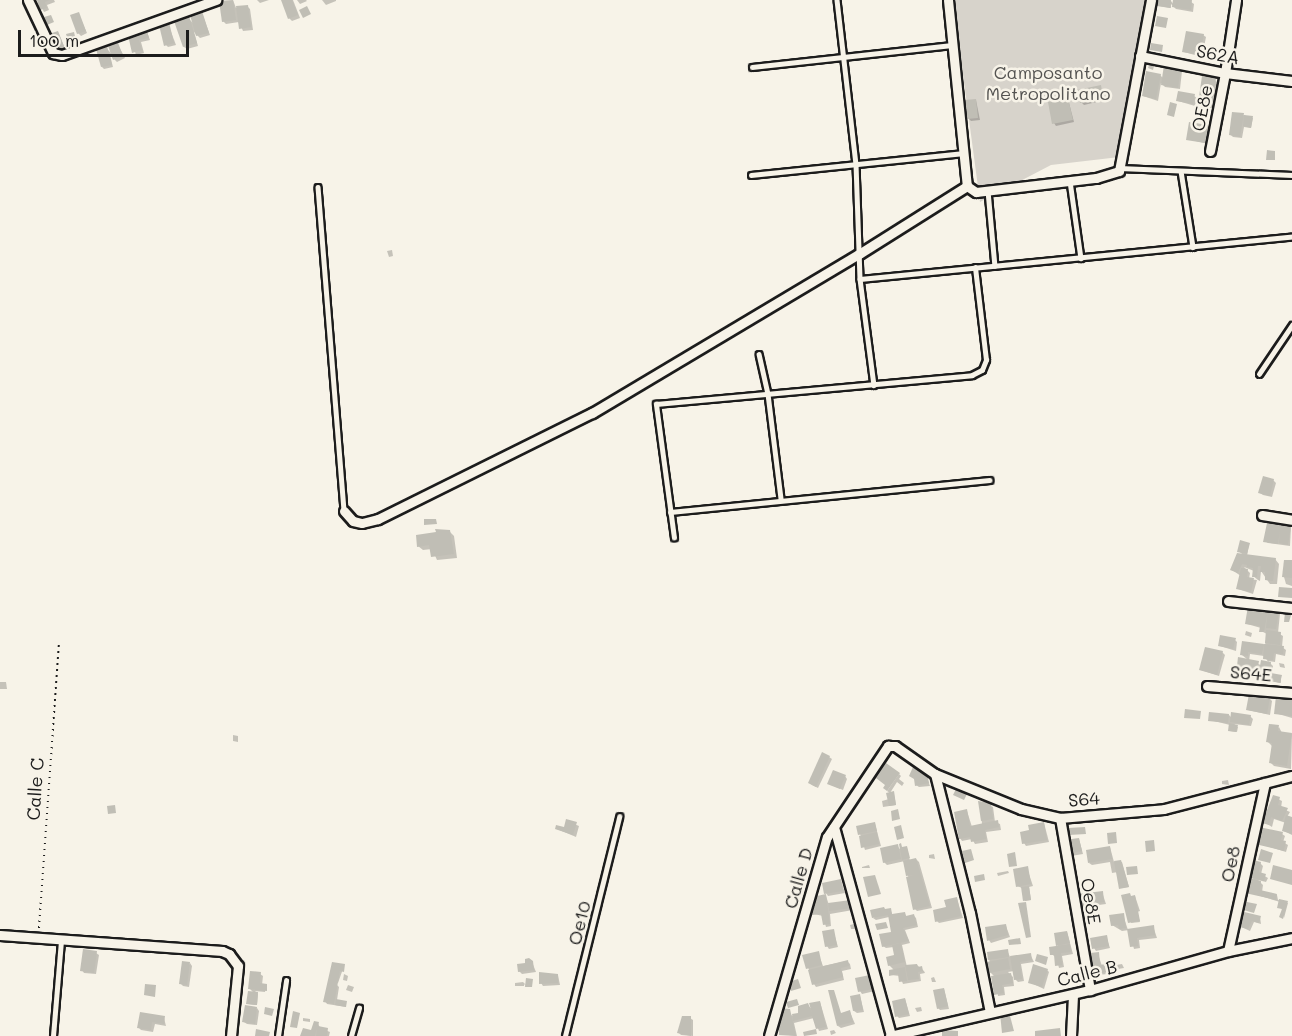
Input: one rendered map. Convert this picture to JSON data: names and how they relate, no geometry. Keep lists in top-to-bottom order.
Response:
{
  "streets": {
    "street": [
      "S62A",
      "OE8e",
      "S64E",
      "S64",
      "Oe8",
      "Calle D",
      "Oe8E",
      "Calle B"
    ],
    "lane": ["Oe10"],
    "path": ["Calle C"]
  },
  "crossings": [
    ["S62A", "OE8e"],
    ["S64", "Oe8"],
    ["S64", "Calle D"],
    ["S64", "Oe8E"],
    ["Oe8", "Calle B"],
    ["Oe8E", "Calle B"]
  ],
  "parks": ["Camposanto Metropolitano"],
  "scale_bar": "100 m"
}
